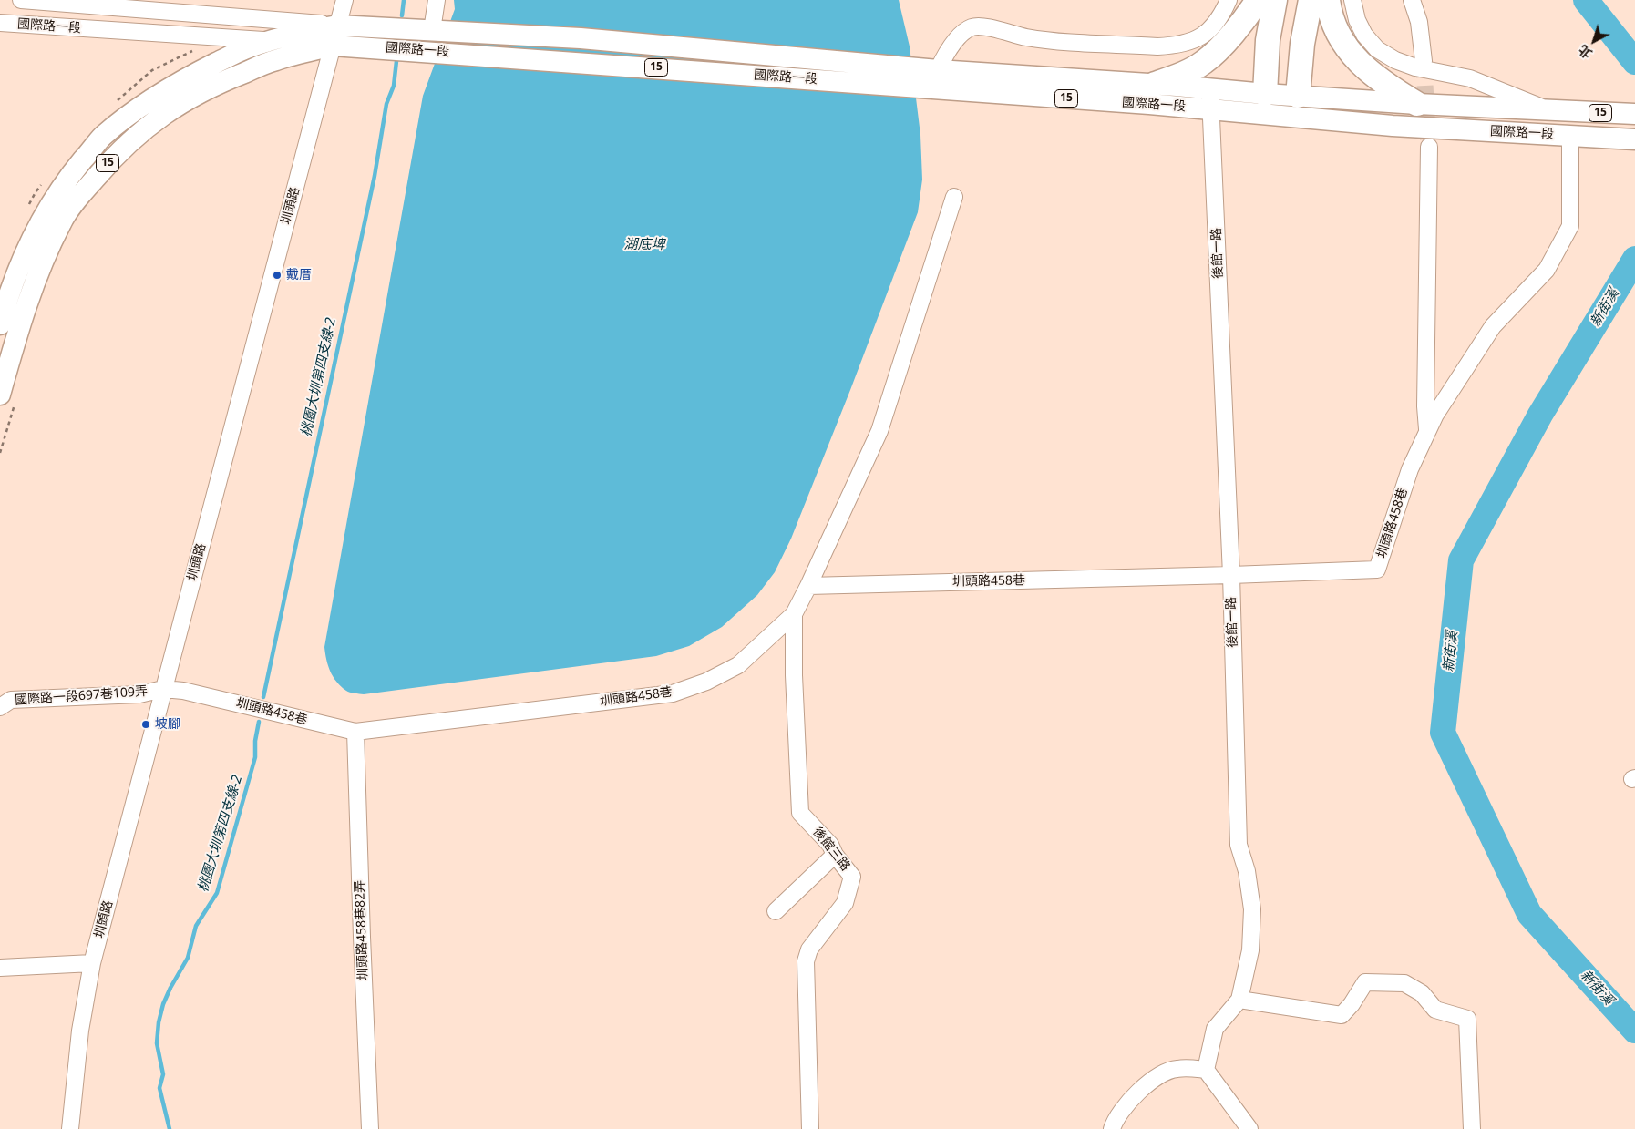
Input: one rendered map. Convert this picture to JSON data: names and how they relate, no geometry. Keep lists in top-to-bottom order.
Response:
{
  "streets": {
    "main road": ["國際路一段", "15"],
    "street": [
      "圳頭路",
      "後館一路",
      "圳頭路458巷",
      "國際路一段697巷109弄",
      "後館三路",
      "圳頭路458巷82弄"
    ]
  },
  "crossings": [
    ["國際路一段", "15"],
    ["國際路一段", "圳頭路"],
    ["國際路一段", "後館一路"],
    ["國際路一段", "圳頭路458巷"],
    ["15", "圳頭路"],
    ["15", "圳頭路458巷"],
    ["圳頭路", "圳頭路458巷"],
    ["圳頭路", "國際路一段697巷109弄"],
    ["後館一路", "圳頭路458巷"],
    ["圳頭路458巷", "國際路一段697巷109弄"],
    ["圳頭路458巷", "後館三路"],
    ["圳頭路458巷", "圳頭路458巷82弄"]
  ],
  "water": ["湖底埤", "新街溪", "桃園大圳第四支線-2"],
  "places": ["戴厝", "坡腳"],
  "north": "bottom left"
}
